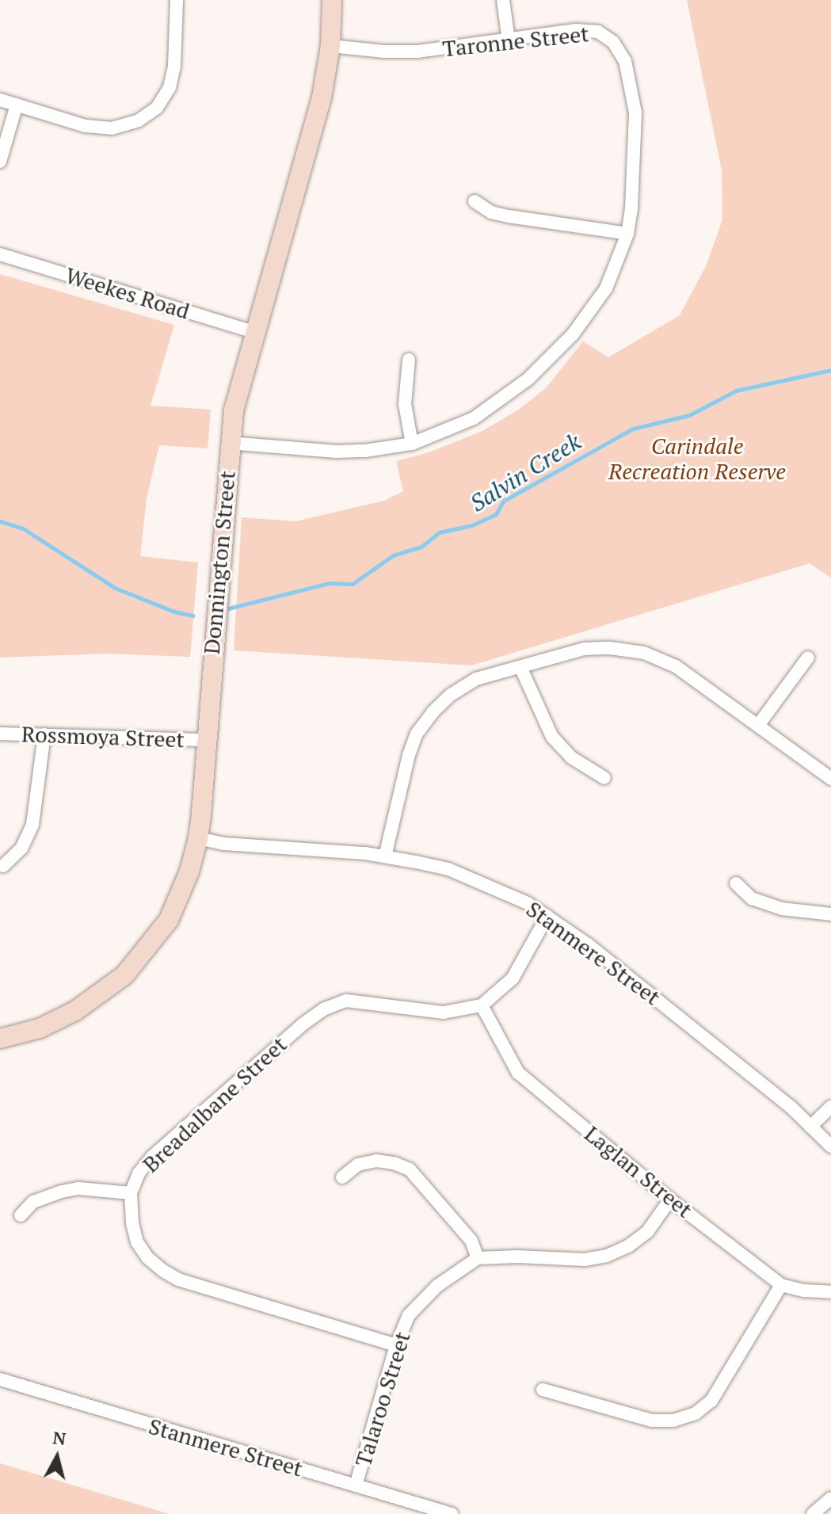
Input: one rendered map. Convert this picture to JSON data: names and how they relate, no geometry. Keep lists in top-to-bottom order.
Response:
{
  "streets": {
    "street": [
      "Taronne Street",
      "Weekes Road",
      "Donnington Street",
      "Rossmoya Street",
      "Stanmere Street",
      "Breadalbane Street",
      "Laglan Street",
      "Talaroo Street"
    ]
  },
  "crossings": [
    ["Taronne Street", "Donnington Street"],
    ["Weekes Road", "Donnington Street"],
    ["Donnington Street", "Rossmoya Street"],
    ["Donnington Street", "Stanmere Street"],
    ["Stanmere Street", "Talaroo Street"],
    ["Breadalbane Street", "Laglan Street"],
    ["Breadalbane Street", "Talaroo Street"],
    ["Laglan Street", "Talaroo Street"]
  ],
  "water": ["Salvin Creek"],
  "parks": ["Carindale Recreation Reserve"],
  "north": "top"
}
